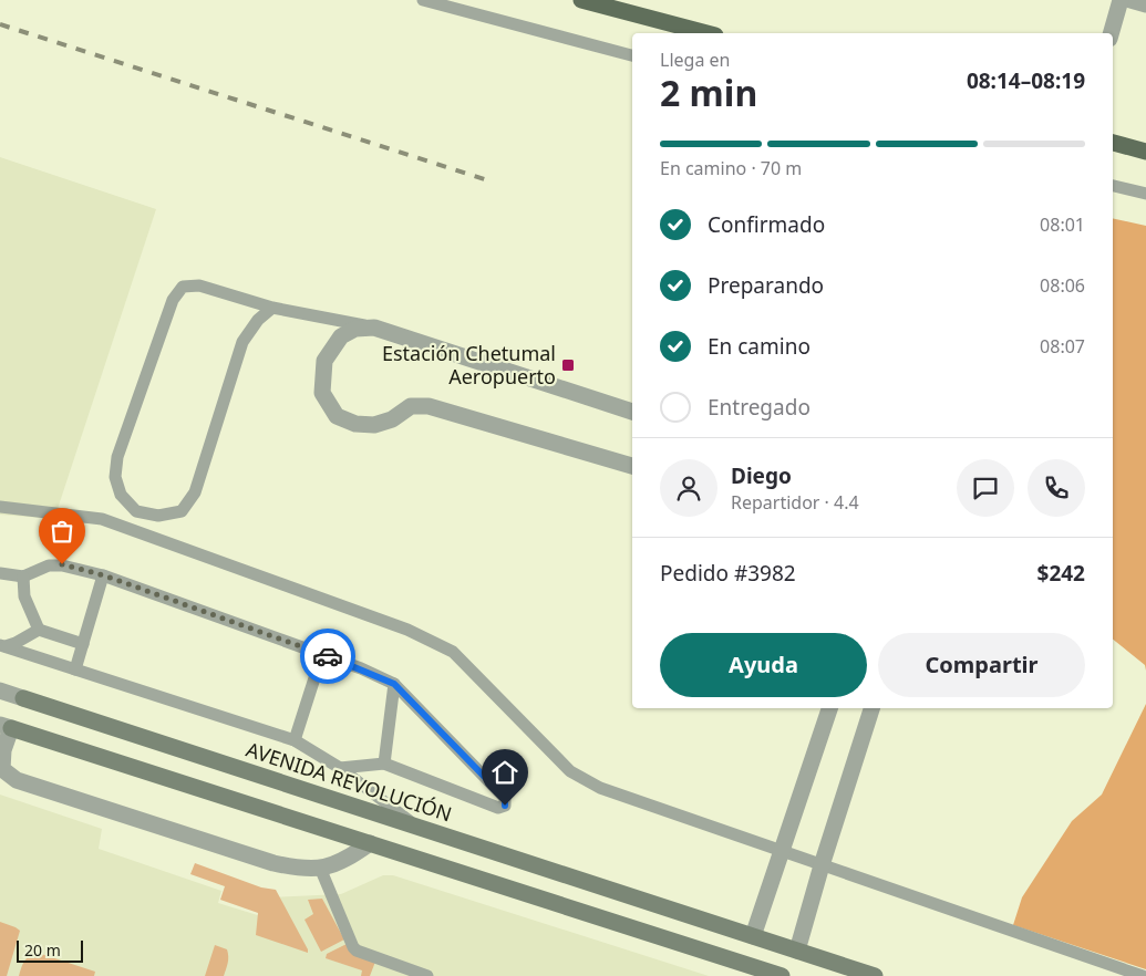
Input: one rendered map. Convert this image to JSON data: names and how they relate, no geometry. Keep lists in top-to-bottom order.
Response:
{
  "streets": {
    "street": ["AVENIDA REVOLUCIÓN"]
  },
  "places": {
    "transit": ["Estación Chetumal Aeropuerto"]
  },
  "scale_bar": "20 m",
  "page": {
    "heading": ["2 min", "Llega en", "08:14–08:19"],
    "panel": [
      "Diego",
      "Repartidor · 4.4",
      "Pedido #3982",
      "$242"
    ],
    "bar": "En camino · 70 m",
    "list": [
      ["Confirmado", "08:01"],
      ["Preparando", "08:06"],
      ["En camino", "08:07"],
      "Entregado"
    ],
    "buttons": ["Ayuda", "Compartir"],
    "scale": "20 m"
  }
}
